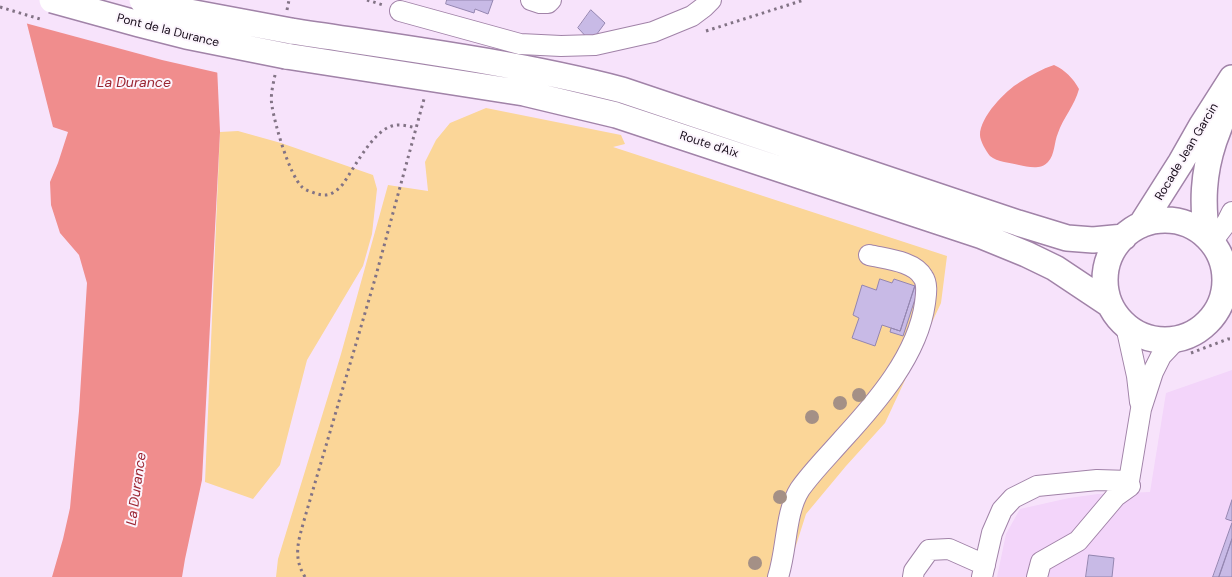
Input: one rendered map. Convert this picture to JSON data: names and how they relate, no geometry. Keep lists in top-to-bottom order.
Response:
{
  "streets": {
    "main road": ["Pont de la Durance", "Route d'Aix", "Rocade Jean Garcin"]
  },
  "crossings": [
    ["Pont de la Durance", "Route d'Aix"],
    ["Route d'Aix", "Rocade Jean Garcin"]
  ],
  "water": ["La Durance"]
}
